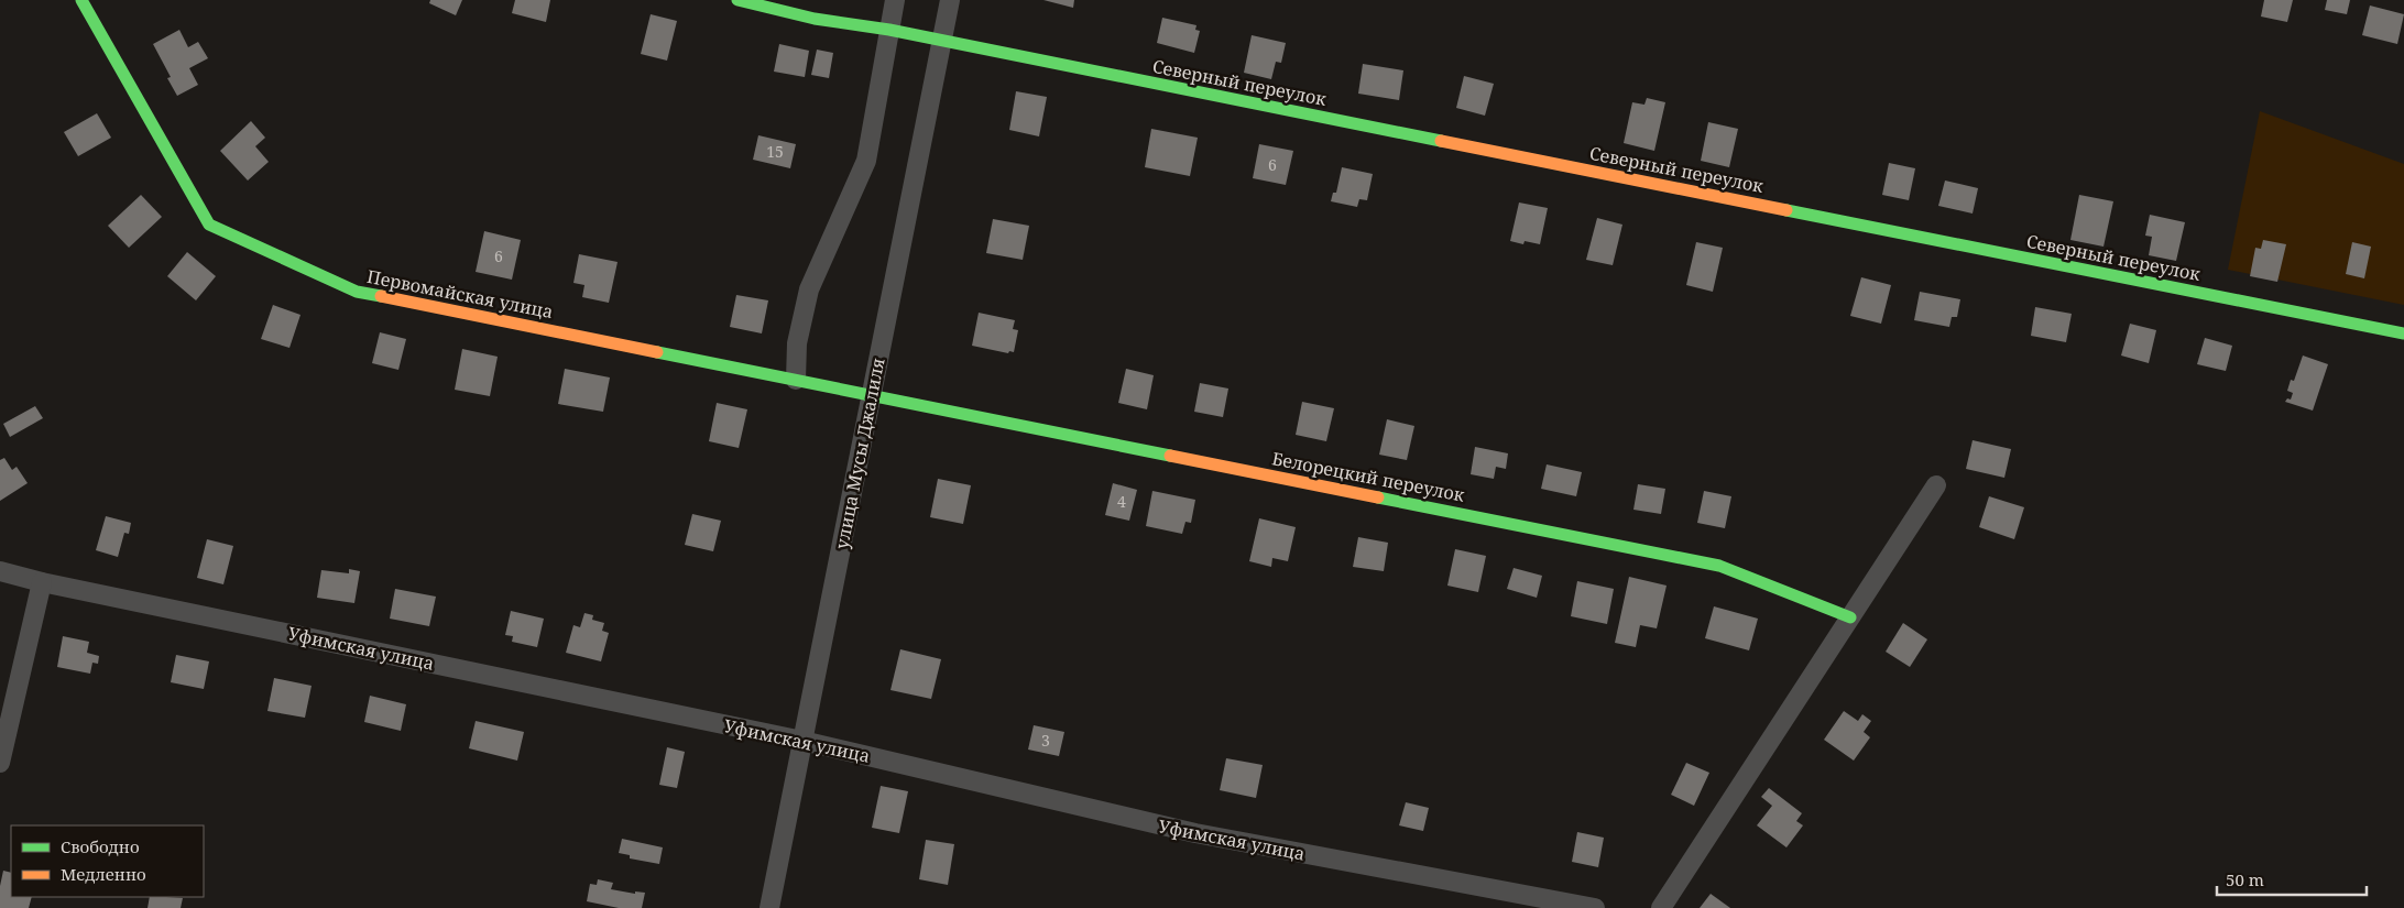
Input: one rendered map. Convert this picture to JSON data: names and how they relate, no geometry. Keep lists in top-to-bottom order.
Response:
{
  "streets": {
    "street": [
      "Северный переулок",
      "Первомайская улица",
      "улица Мусы Джалиля",
      "Белорецкий переулок",
      "Уфимская улица"
    ]
  },
  "crossings": [
    ["Северный переулок", "улица Мусы Джалиля"],
    ["Первомайская улица", "улица Мусы Джалиля"],
    ["Первомайская улица", "Белорецкий переулок"],
    ["улица Мусы Джалиля", "Белорецкий переулок"],
    ["улица Мусы Джалиля", "Уфимская улица"]
  ],
  "house_numbers": [
    "15",
    "6",
    "6",
    "4",
    "3"
  ],
  "legend": ["Свободно", "Медленно"],
  "scale_bar": "50 m"
}
